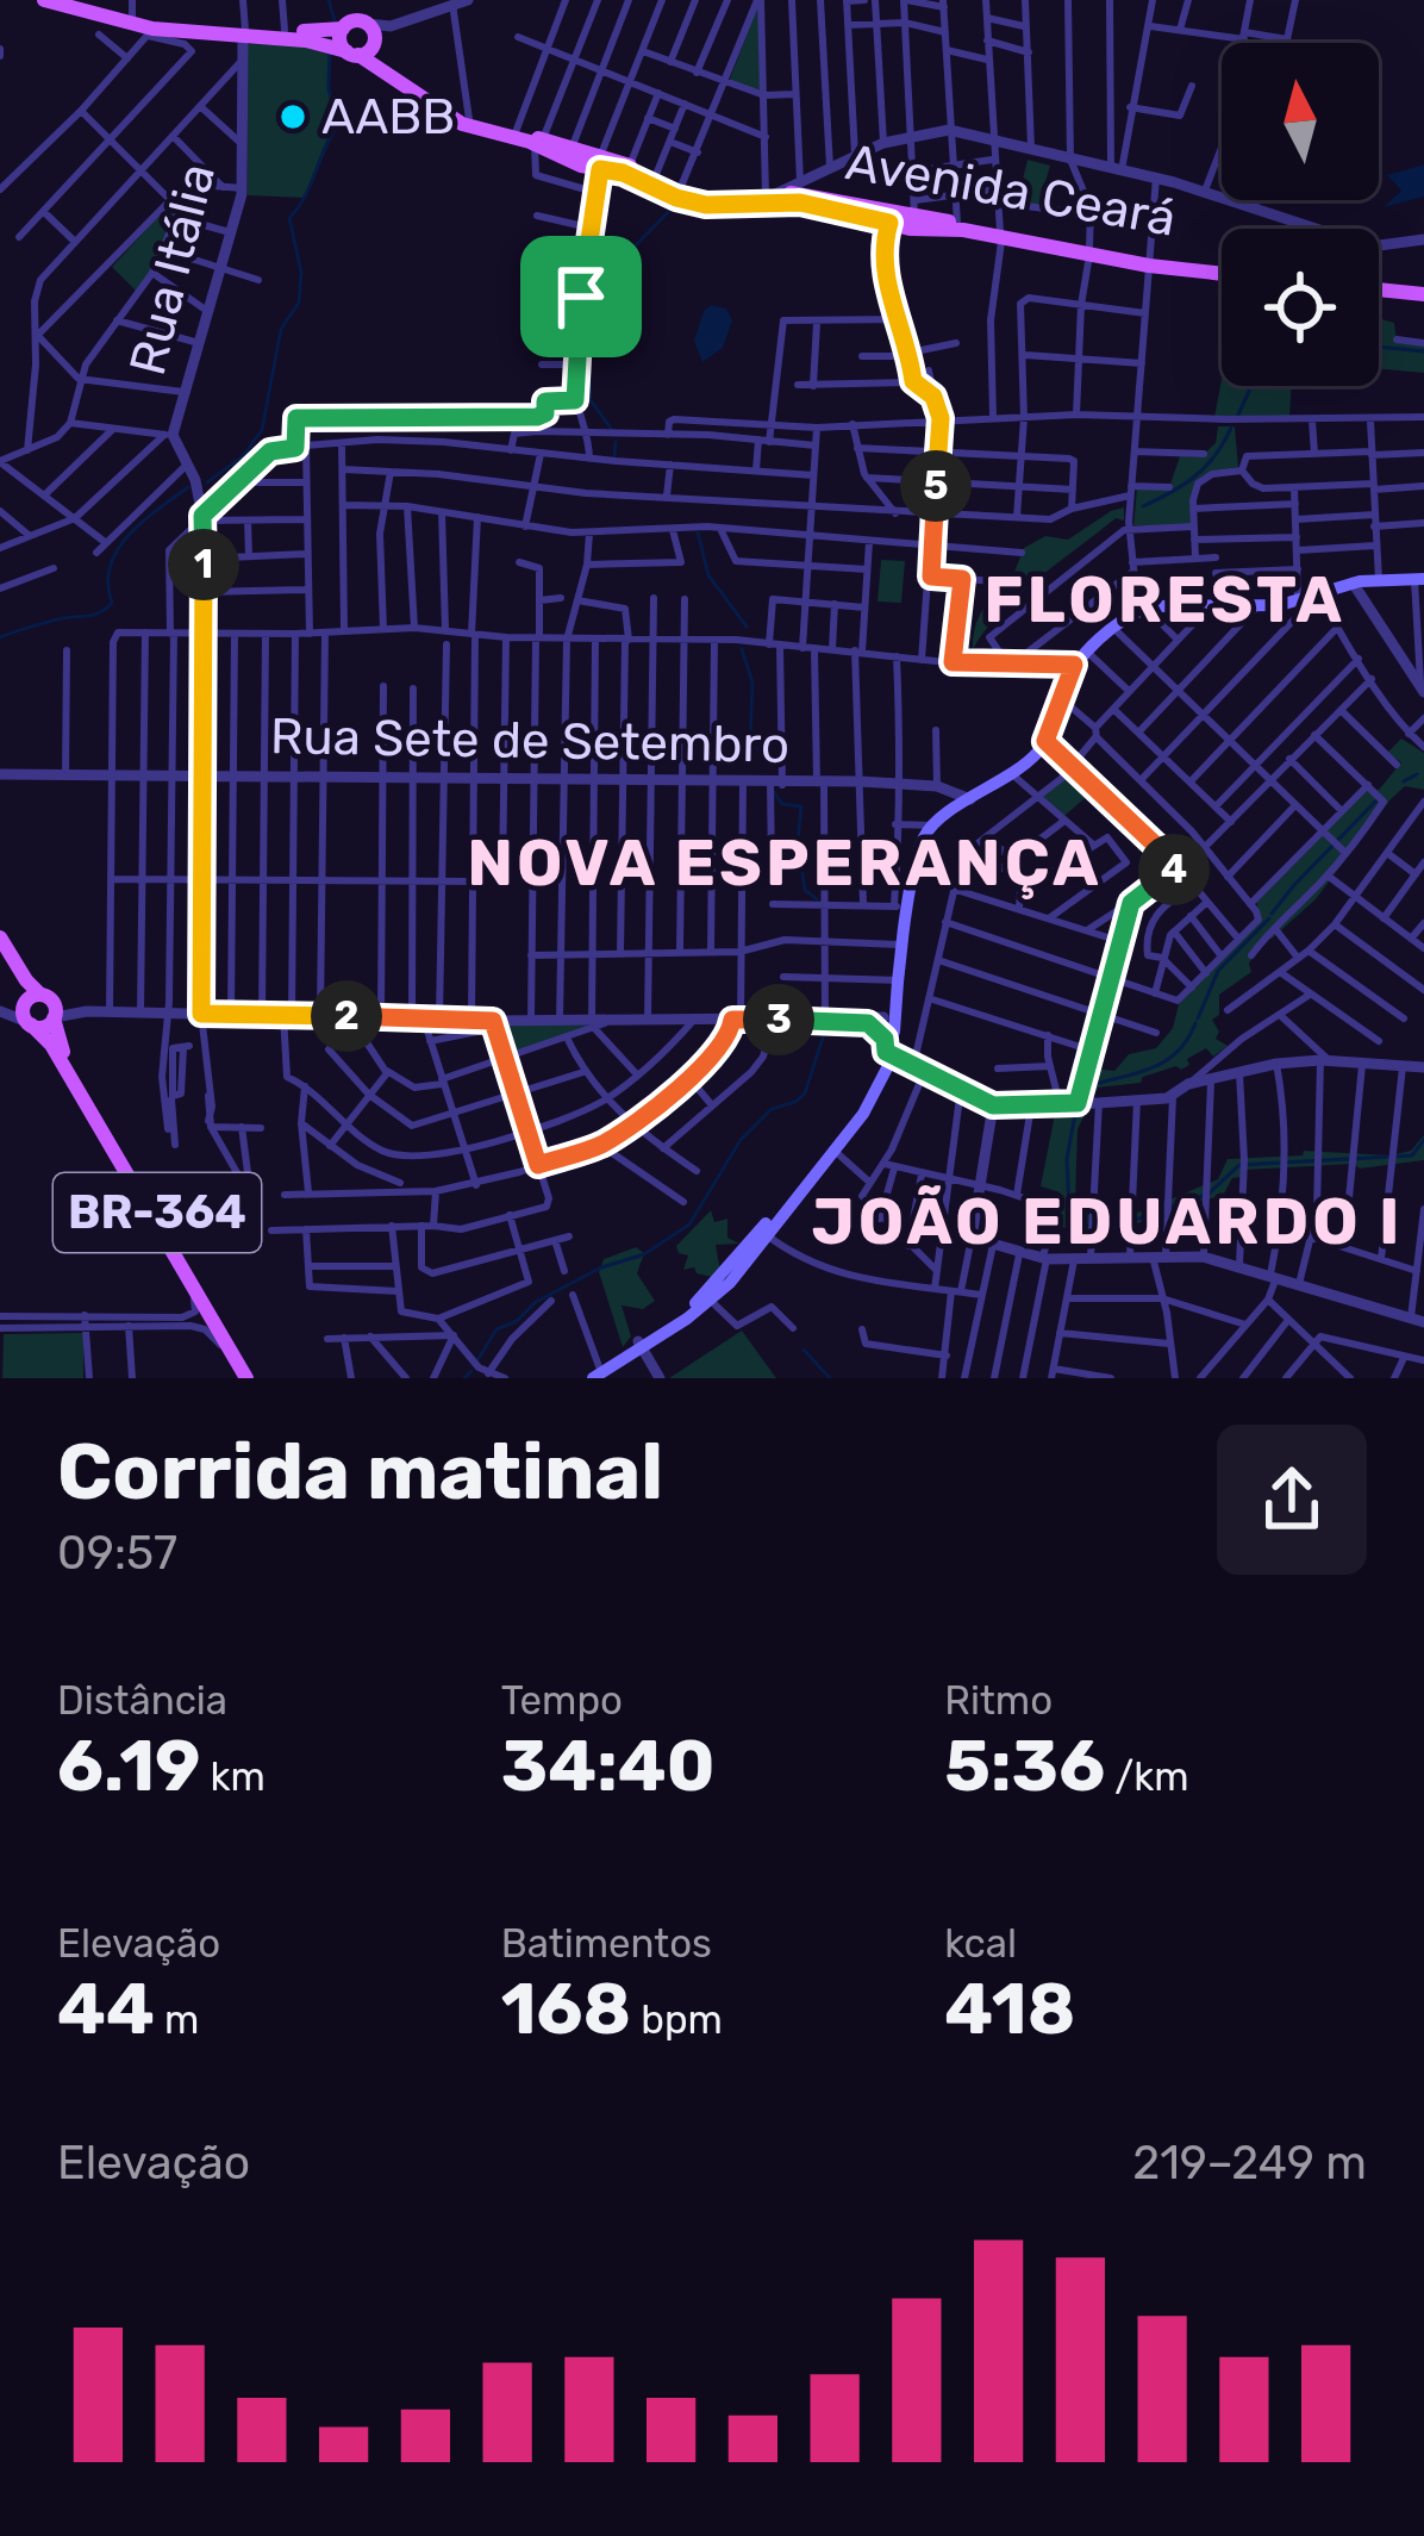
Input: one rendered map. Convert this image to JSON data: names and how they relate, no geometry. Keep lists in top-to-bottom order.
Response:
{
  "streets": {
    "main road": ["Avenida Ceará", "BR-364"],
    "street": ["Rua Itália", "Rua Sete de Setembro"]
  },
  "crossings": [
    ["Avenida Ceará", "Rua Itália"]
  ],
  "districts": ["FLORESTA", "NOVA ESPERANÇA", "JOÃO EDUARDO I"],
  "places": ["AABB"],
  "north": "top",
  "page": {
    "pins": [
      "5",
      "1",
      "4",
      "2",
      "3"
    ],
    "heading": ["Corrida matinal", "09:57"],
    "stats": [
      ["Distância", "6.19 km"],
      ["Tempo", "34:40"],
      ["Ritmo", "5:36 /km"],
      ["Elevação", "44 m"],
      ["Batimentos", "168 bpm"],
      ["kcal", "418"]
    ],
    "chart": ["Elevação", "219–249 m"]
  }
}
